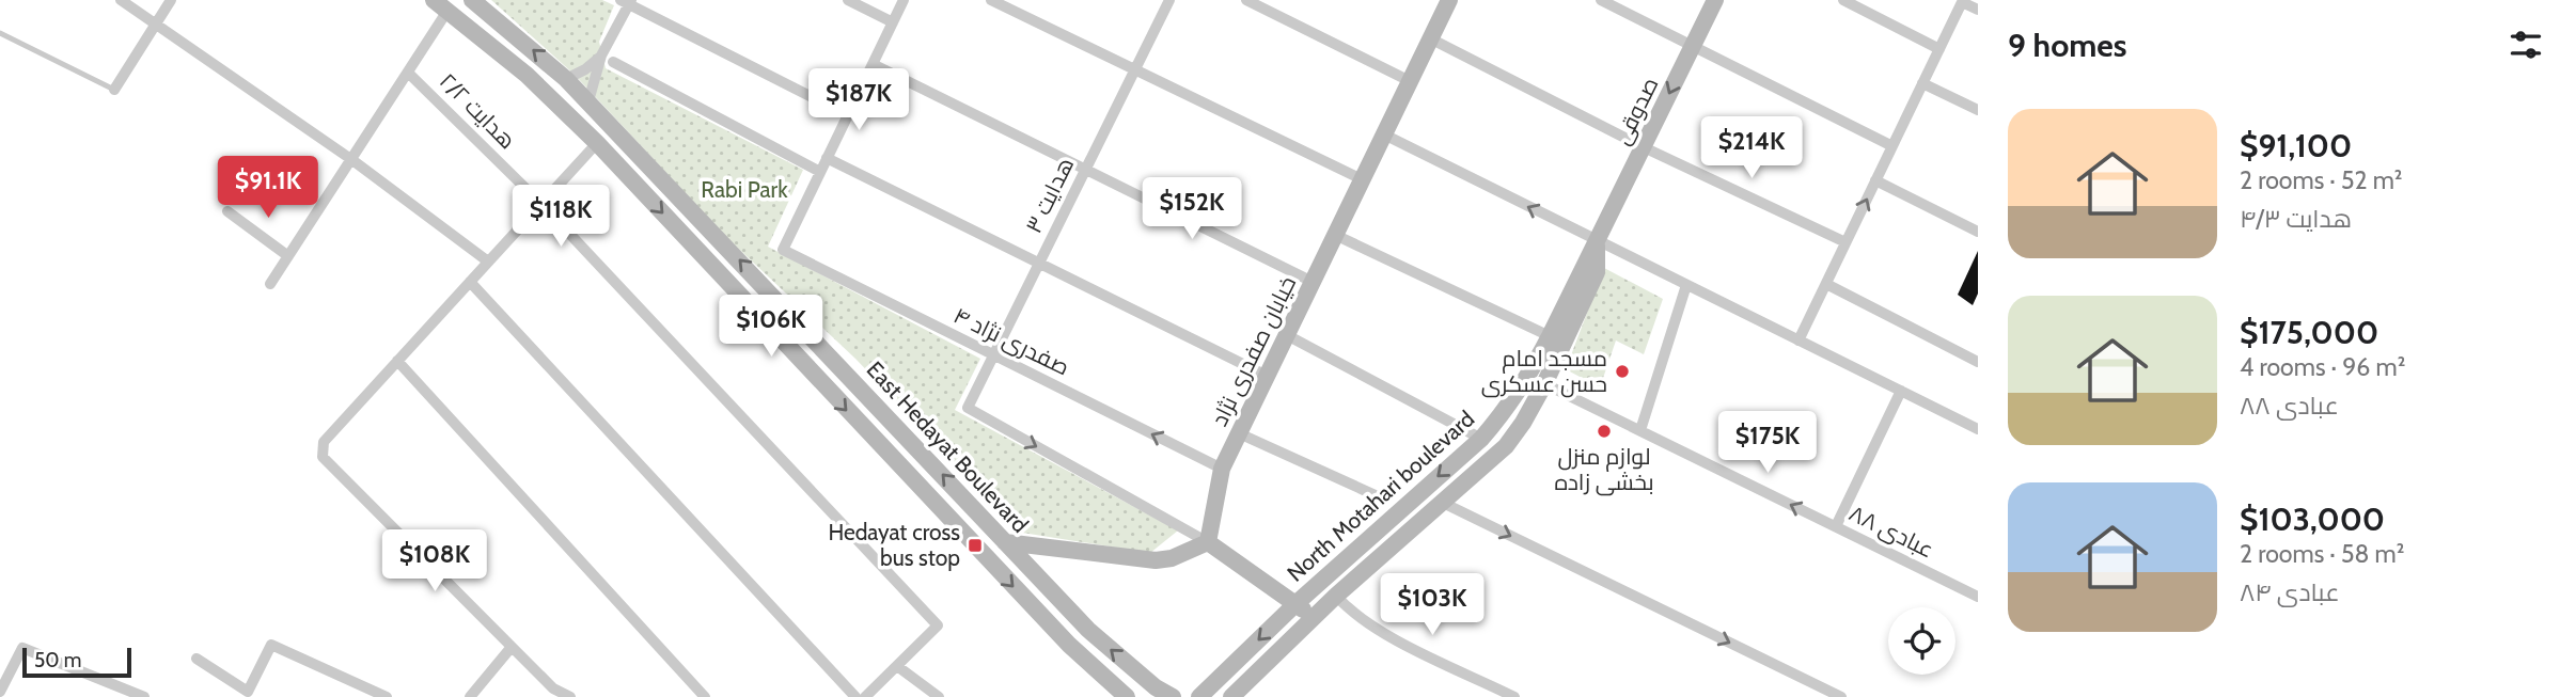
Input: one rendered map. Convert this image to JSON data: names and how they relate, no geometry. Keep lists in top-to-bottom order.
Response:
{
  "streets": {
    "street": [
      "هدایت ۲/۲",
      "صدوقی",
      "هدایت ۳",
      "صفدری نژاد ۴",
      "خیابان صفدری نژاد",
      "East Hedayat Boulevard",
      "North Motahari boulevard",
      "عبادی ۸۸"
    ]
  },
  "crossings": [
    ["صدوقی", "North Motahari boulevard"],
    ["هدایت ۳", "صفدری نژاد ۴"],
    ["هدایت ۳", "خیابان صفدری نژاد"],
    ["صفدری نژاد ۴", "خیابان صفدری نژاد"],
    ["North Motahari boulevard", "عبادی ۸۸"]
  ],
  "one_way": [
    "صدوقی",
    "هدایت ۳",
    "صفدری نژاد ۴",
    "عبادی ۸۸"
  ],
  "parks": ["Rabi Park"],
  "places": {
    "other": ["مسجد امام حسن عسکری", "لوازم منزل بخشی زاده"],
    "transit": ["Hedayat cross bus stop"]
  },
  "scale_bar": "50 m",
  "page": {
    "heading": "9 homes",
    "price": [
      "$187K",
      "$214K",
      "$91.1K",
      "$152K",
      "$118K",
      "$106K",
      "$175K",
      "$108K",
      "$103K"
    ],
    "list": [
      {
        "name": "$91,100",
        "note": "2 rooms · 52 m² · هدایت ۴/۳"
      },
      {
        "name": "$175,000",
        "note": "4 rooms · 96 m² · عبادی ۸۸"
      },
      {
        "name": "$103,000",
        "note": "2 rooms · 58 m² · عبادی ۸۴"
      }
    ],
    "scale": "50 m"
  }
}
